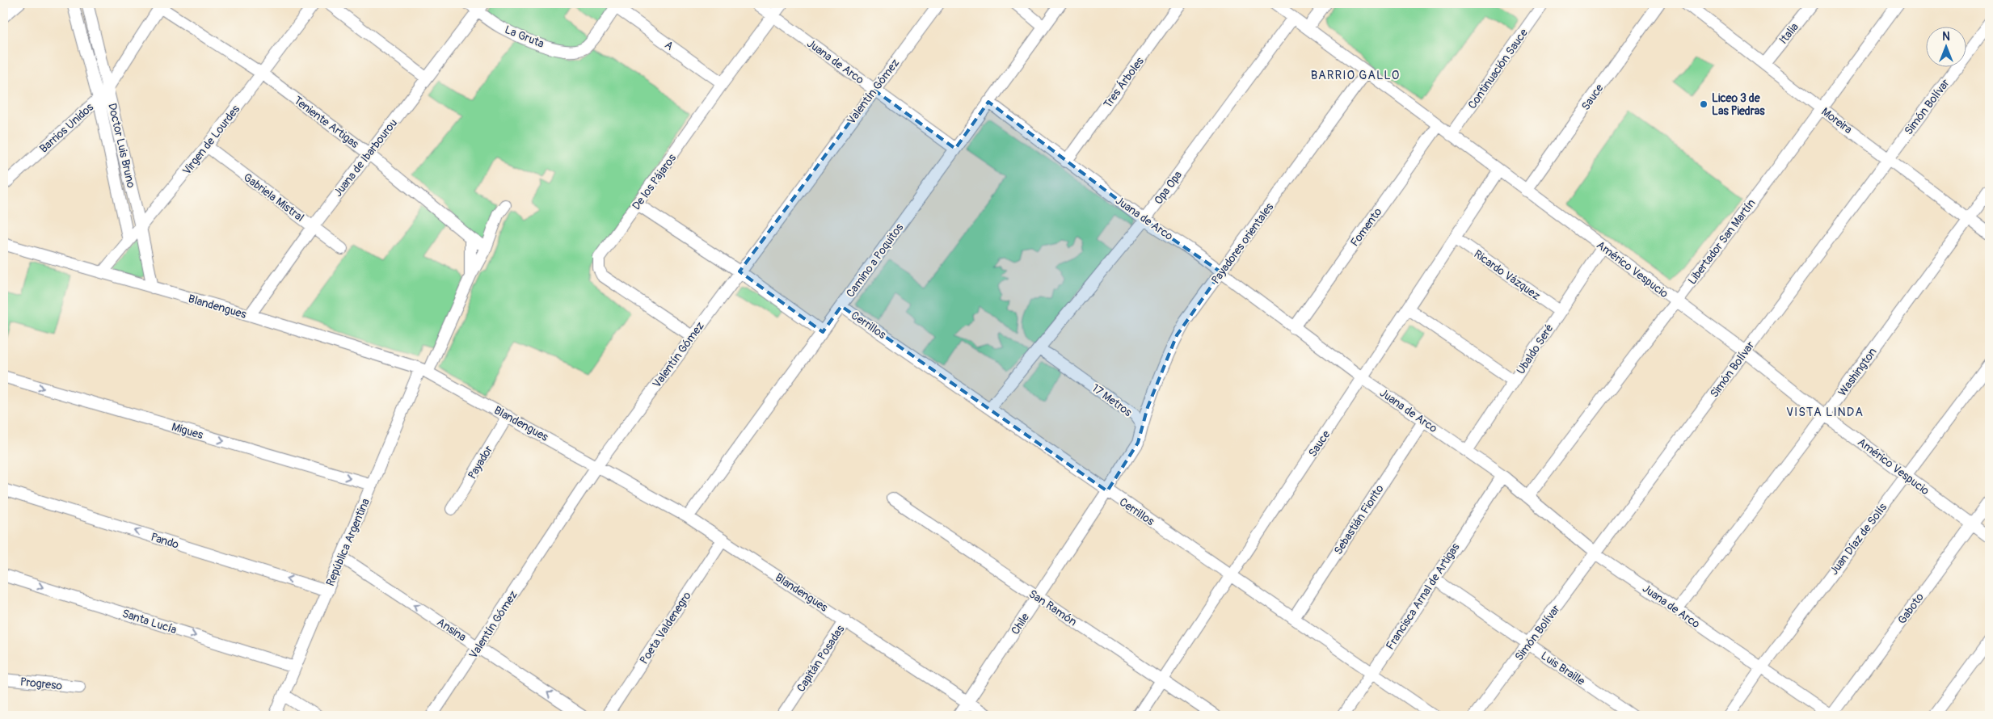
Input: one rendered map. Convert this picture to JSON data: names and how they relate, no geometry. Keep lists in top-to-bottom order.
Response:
{
  "streets": {
    "street": [
      "Italia",
      "La Gruta",
      "A",
      "Juana de Arco",
      "Continuación Sauce",
      "Tres Árboles",
      "Valentín Gómez",
      "Sauce",
      "Simón Bolívar",
      "Moreira",
      "Teniente Artigas",
      "Barrios Unidos",
      "Virgen de Lourdes",
      "Doctor Luis Bruno",
      "Juana de Ibarbourou",
      "De los Pájaros",
      "Opa Opa",
      "Gabriela Mistral",
      "Fomento",
      "Libertador San Martín",
      "Payadores orientales",
      "Camino a Poquitos",
      "Américo Vespucio",
      "Ricardo Vázquez",
      "Blandengues",
      "Cerrillos",
      "Ubaldo Seré",
      "Washington",
      "17 Metros",
      "Migues",
      "Payador",
      "Sebastián Fiorito",
      "Juan Díaz de Solís",
      "Pando",
      "República Argentina",
      "Francisca Arnal de Artigas",
      "San Ramón",
      "Gaboto",
      "Santa Lucía",
      "Chile",
      "Poeta Valdenegro",
      "Ansina",
      "Capitán Posadas",
      "Luis Braille",
      "Progreso"
    ]
  },
  "crossings": [
    ["Italia", "Moreira"],
    ["La Gruta", "A"],
    ["La Gruta", "Juana de Ibarbourou"],
    ["A", "De los Pájaros"],
    ["Juana de Arco", "Tres Árboles"],
    ["Juana de Arco", "Valentín Gómez"],
    ["Juana de Arco", "Sauce"],
    ["Juana de Arco", "Simón Bolívar"],
    ["Juana de Arco", "De los Pájaros"],
    ["Juana de Arco", "Opa Opa"],
    ["Juana de Arco", "Fomento"],
    ["Juana de Arco", "Libertador San Martín"],
    ["Juana de Arco", "Payadores orientales"],
    ["Juana de Arco", "Camino a Poquitos"],
    ["Juana de Arco", "Ubaldo Seré"],
    ["Juana de Arco", "Washington"],
    ["Juana de Arco", "Sebastián Fiorito"],
    ["Juana de Arco", "Juan Díaz de Solís"],
    ["Juana de Arco", "Francisca Arnal de Artigas"],
    ["Juana de Arco", "Gaboto"],
    ["Continuación Sauce", "Américo Vespucio"],
    ["Valentín Gómez", "De los Pájaros"],
    ["Valentín Gómez", "Blandengues"],
    ["Valentín Gómez", "Ansina"],
    ["Sauce", "Américo Vespucio"],
    ["Sauce", "Ricardo Vázquez"],
    ["Sauce", "Cerrillos"],
    ["Sauce", "San Ramón"],
    ["Simón Bolívar", "Moreira"],
    ["Simón Bolívar", "Américo Vespucio"],
    ["Simón Bolívar", "Luis Braille"],
    ["Moreira", "Libertador San Martín"],
    ["Moreira", "Washington"],
    ["Teniente Artigas", "Barrios Unidos"],
    ["Teniente Artigas", "Virgen de Lourdes"],
    ["Teniente Artigas", "Juana de Ibarbourou"],
    ["Teniente Artigas", "República Argentina"],
    ["Barrios Unidos", "Doctor Luis Bruno"],
    ["Virgen de Lourdes", "Doctor Luis Bruno"],
    ["Virgen de Lourdes", "Gabriela Mistral"],
    ["Virgen de Lourdes", "Blandengues"],
    ["Doctor Luis Bruno", "Blandengues"],
    ["Juana de Ibarbourou", "Gabriela Mistral"],
    ["Juana de Ibarbourou", "Blandengues"],
    ["Opa Opa", "Américo Vespucio"],
    ["Opa Opa", "Cerrillos"],
    ["Opa Opa", "17 Metros"],
    ["Fomento", "Américo Vespucio"],
    ["Libertador San Martín", "Américo Vespucio"],
    ["Payadores orientales", "Américo Vespucio"],
    ["Payadores orientales", "17 Metros"],
    ["Camino a Poquitos", "Blandengues"],
    ["Camino a Poquitos", "Cerrillos"],
    ["Américo Vespucio", "Ubaldo Seré"],
    ["Américo Vespucio", "Washington"],
    ["Américo Vespucio", "Juan Díaz de Solís"],
    ["Américo Vespucio", "Gaboto"],
    ["Ricardo Vázquez", "Ubaldo Seré"],
    ["Blandengues", "Payador"],
    ["Blandengues", "República Argentina"],
    ["Blandengues", "Chile"],
    ["Blandengues", "Poeta Valdenegro"],
    ["Blandengues", "Capitán Posadas"],
    ["Cerrillos", "Sebastián Fiorito"],
    ["Cerrillos", "Francisca Arnal de Artigas"],
    ["Cerrillos", "Chile"],
    ["Migues", "República Argentina"],
    ["Pando", "República Argentina"],
    ["República Argentina", "Santa Lucía"],
    ["República Argentina", "Ansina"],
    ["Francisca Arnal de Artigas", "Luis Braille"],
    ["San Ramón", "Chile"]
  ],
  "one_way": [
    "Migues",
    "Pando",
    "Santa Lucía",
    "Ansina"
  ],
  "districts": ["BARRIO GALLO", "VISTA LINDA"],
  "places": ["Liceo 3 de Las Piedras"],
  "north": "top"
}
